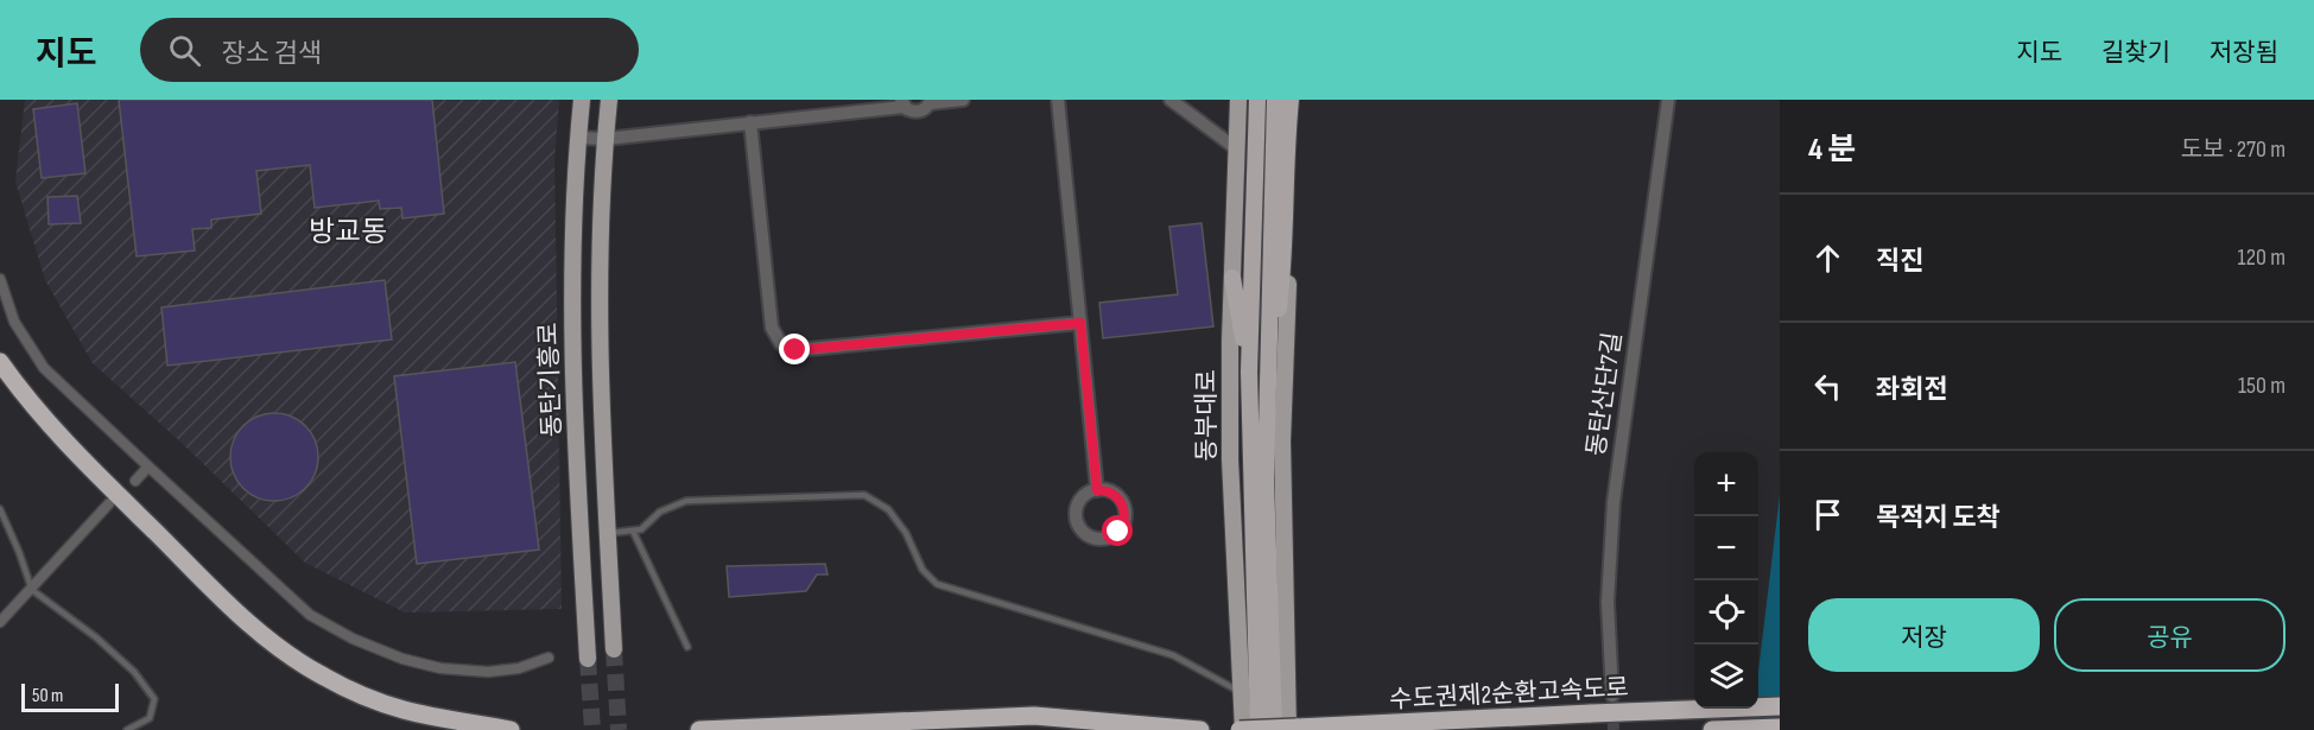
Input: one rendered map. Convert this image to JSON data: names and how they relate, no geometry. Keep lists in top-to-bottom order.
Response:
{
  "streets": {
    "highway": ["동부대로", "수도권제2순환고속도로"],
    "main road": ["동탄기흥로"],
    "street": ["동탄산단7길"]
  },
  "crossings": [
    ["동부대로", "수도권제2순환고속도로"]
  ],
  "districts": ["방교동"],
  "scale_bar": "50 m",
  "page": {
    "header": "지도",
    "search": "장소 검색",
    "nav": ["지도", "길찾기", "저장됨"],
    "heading": ["4 분", "도보 · 270 m"],
    "list": [
      ["직진", "120 m"],
      ["좌회전", "150 m"],
      "목적지 도착"
    ],
    "map_buttons": ["+", "−"],
    "buttons": ["저장", "공유"],
    "scale": "50 m"
  }
}
